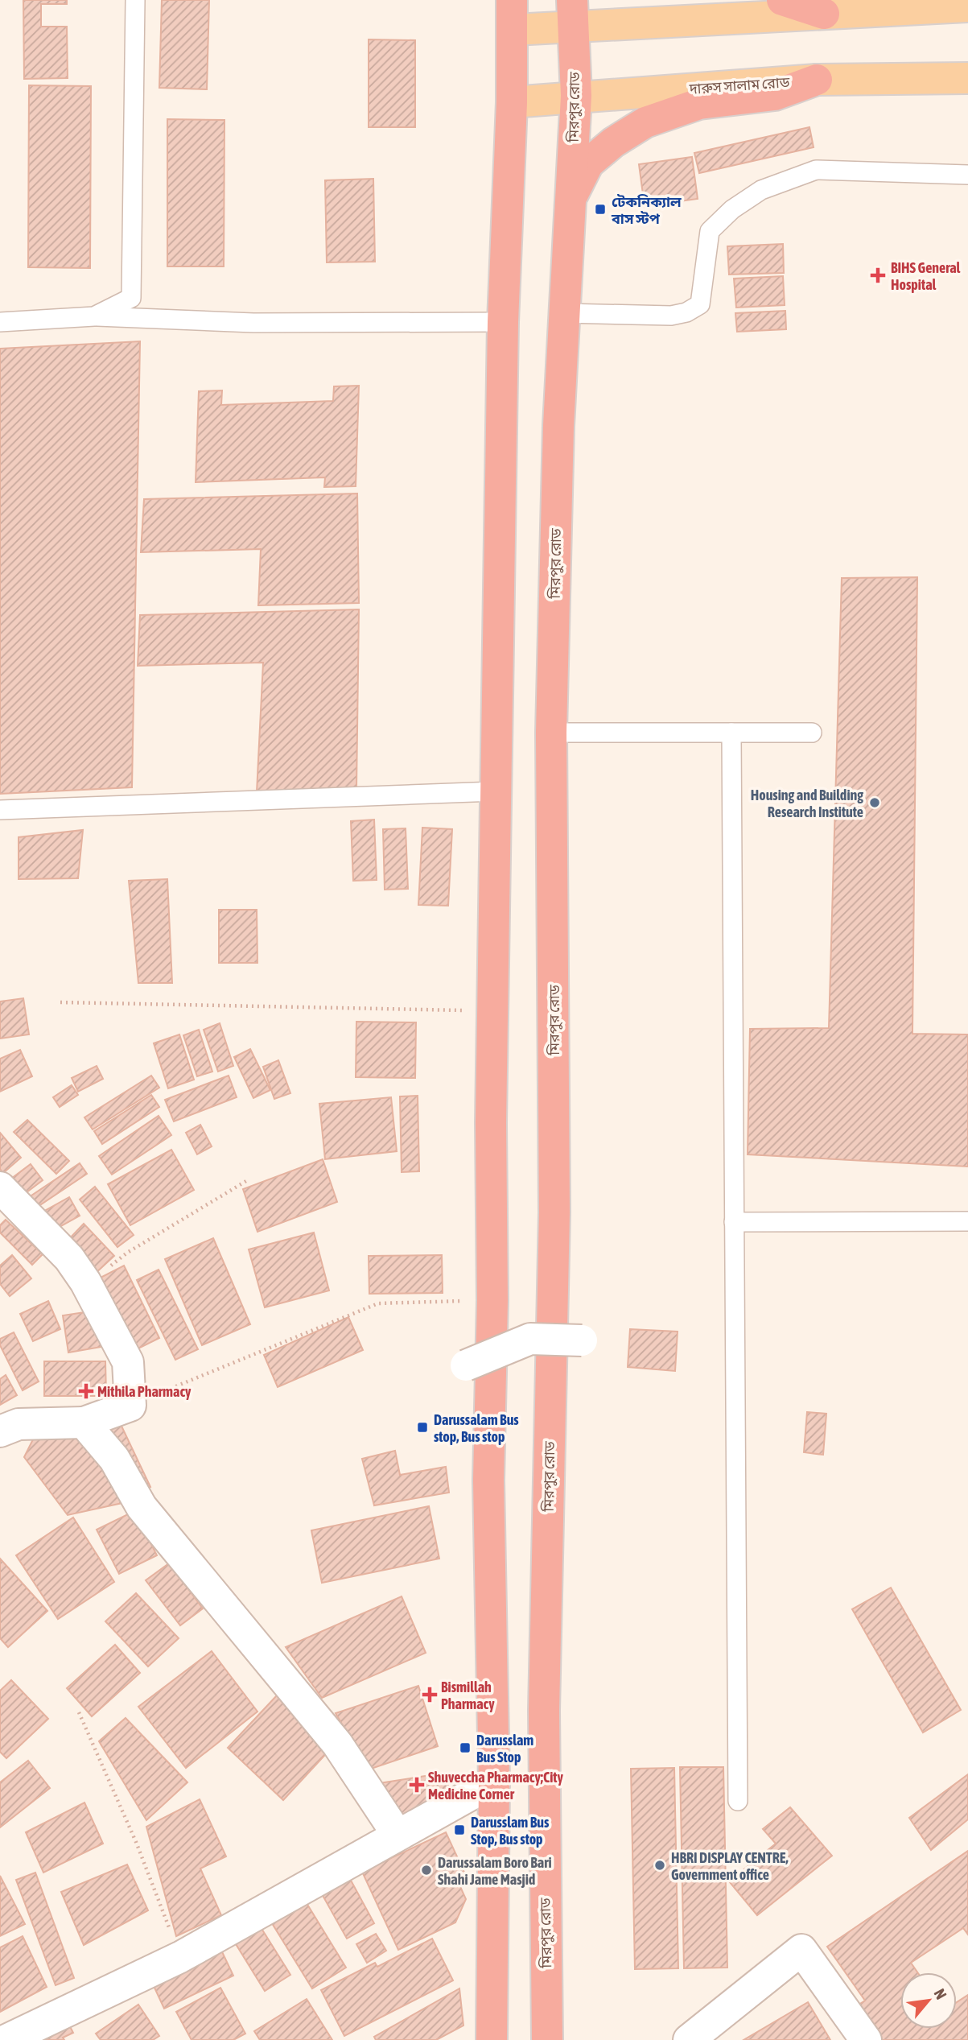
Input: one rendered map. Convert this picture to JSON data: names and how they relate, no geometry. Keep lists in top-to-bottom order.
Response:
{
  "streets": {
    "highway": ["মিরপুর রোড"],
    "main road": ["দারুস সালাম রোড"]
  },
  "crossings": [
    ["দারুস সালাম রোড", "মিরপুর রোড"]
  ],
  "places": {
    "transit": [
      "টেকনিক্যাল বাস স্টপ",
      "Darussalam Bus stop, Bus stop",
      "Darusslam Bus Stop",
      "Darusslam Bus Stop, Bus stop"
    ],
    "health": [
      "BIHS General Hospital",
      "Mithila Pharmacy",
      "Bismillah Pharmacy",
      "Shuveccha Pharmacy;City Medicine Corner"
    ],
    "other": ["Housing and Building Research Institute", "HBRI DISPLAY CENTRE, Government office", "Darussalam Boro Bari Shahi Jame Masjid"]
  },
  "north": "top right"
}
